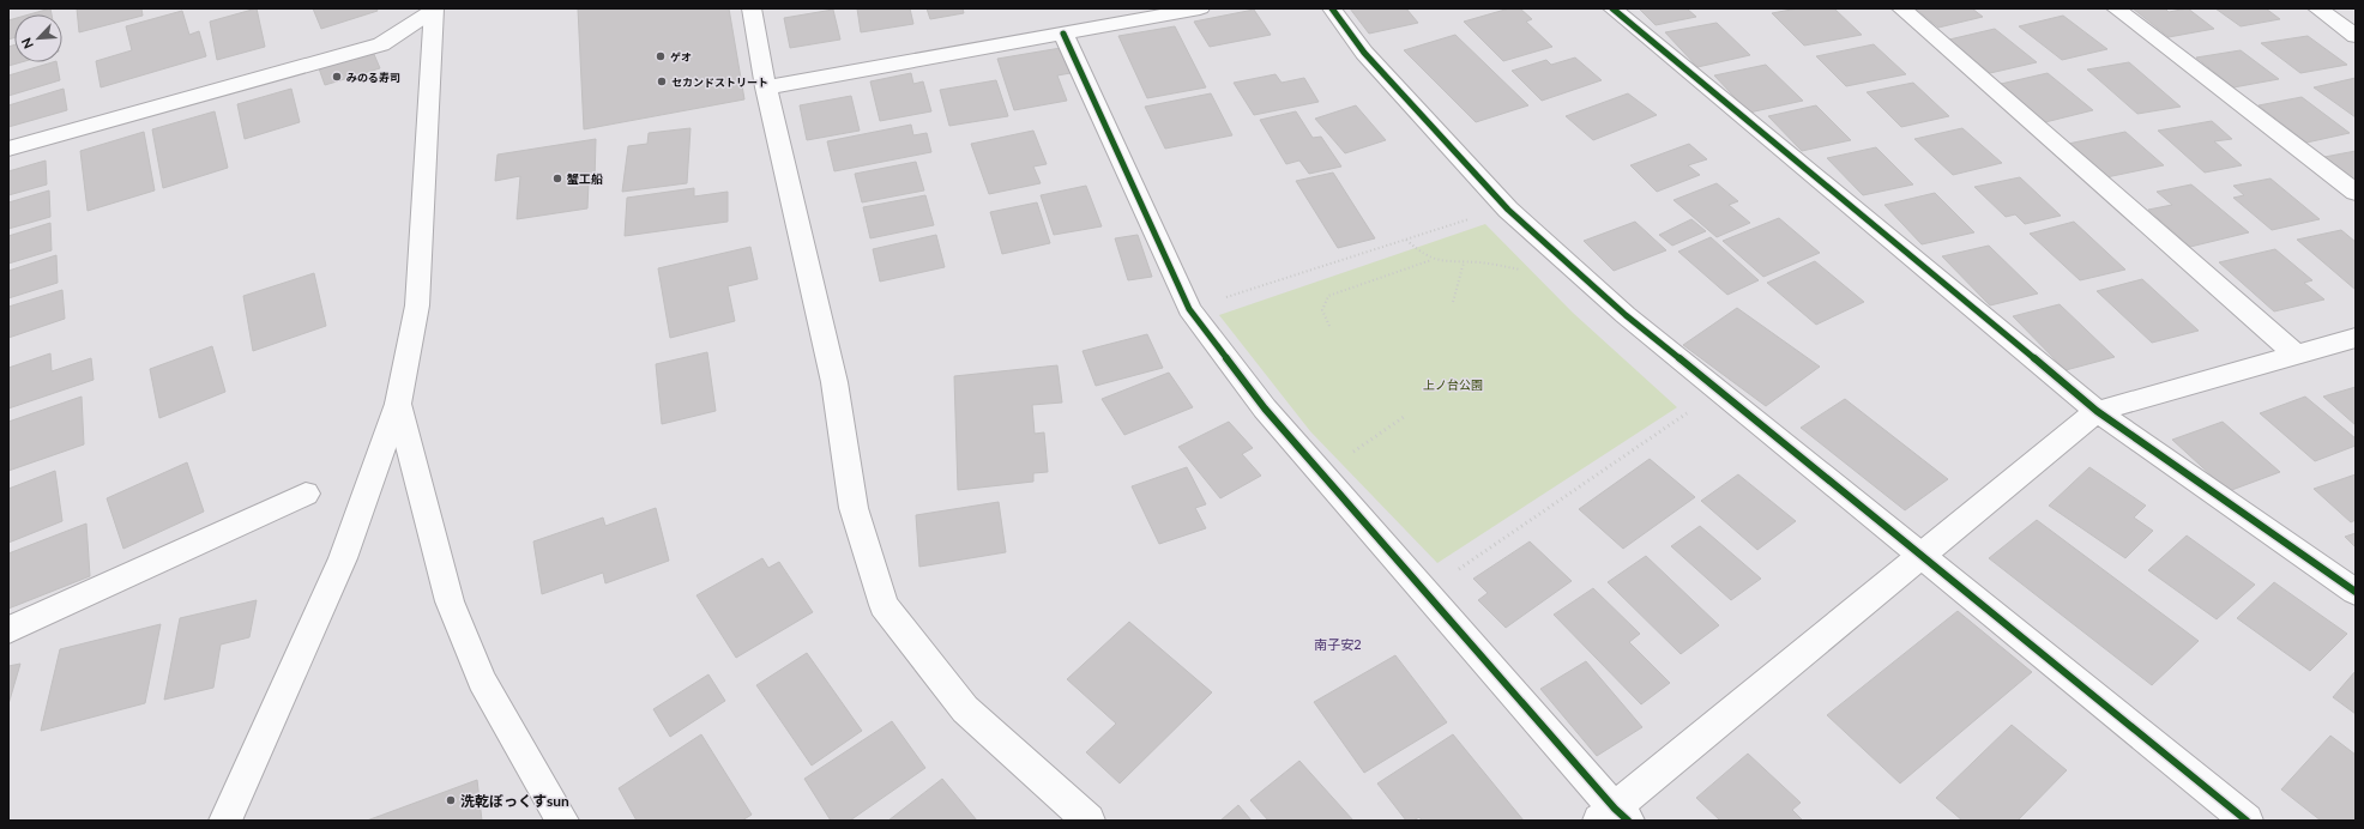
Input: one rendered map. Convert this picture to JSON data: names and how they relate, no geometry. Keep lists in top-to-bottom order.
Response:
{
  "districts": ["南子安2"],
  "parks": ["上ノ台公園"],
  "places": [
    "ゲオ",
    "みのる寿司",
    "セカンドストリート",
    "蟹工船",
    "洗乾ぼっくすsun"
  ],
  "north": "bottom left"
}
